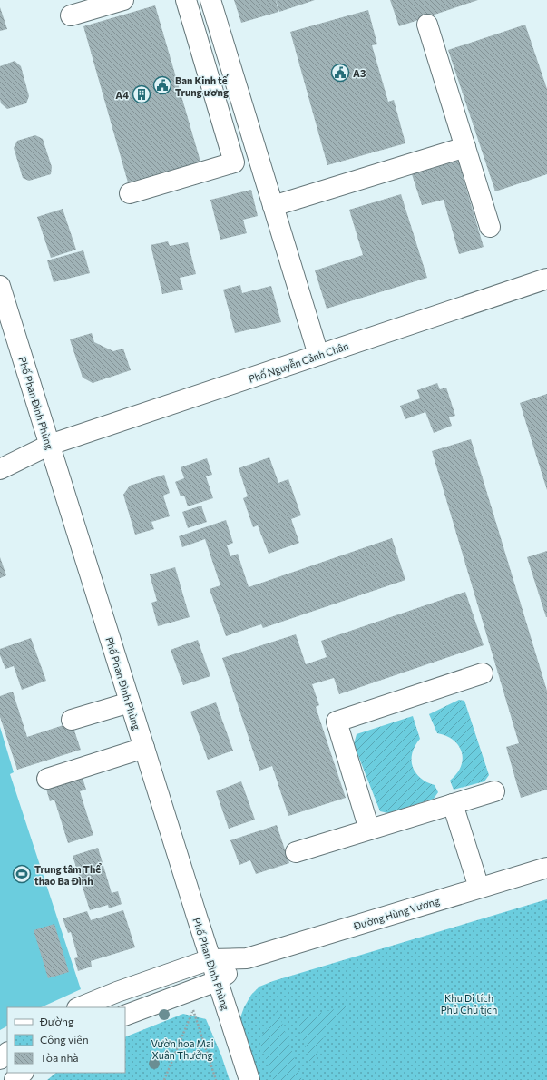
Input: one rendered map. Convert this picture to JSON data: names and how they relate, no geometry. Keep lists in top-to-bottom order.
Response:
{
  "streets": {
    "main road": ["Phố Nguyễn Cảnh Chân", "Phố Phan Đình Phùng", "Đường Hùng Vương"]
  },
  "crossings": [
    ["Phố Nguyễn Cảnh Chân", "Phố Phan Đình Phùng"],
    ["Phố Phan Đình Phùng", "Đường Hùng Vương"]
  ],
  "parks": ["Khu Di tích Phủ Chủ tịch", "Vườn hoa Mai Xuân Thưởng"],
  "places": {
    "public building": ["A3", "Ban Kinh tế Trung ương"],
    "building": ["A4"],
    "sports": ["Trung tâm Thể thao Ba Đình"]
  },
  "legend": ["Đường", "Công viên", "Tòa nhà"]
}
